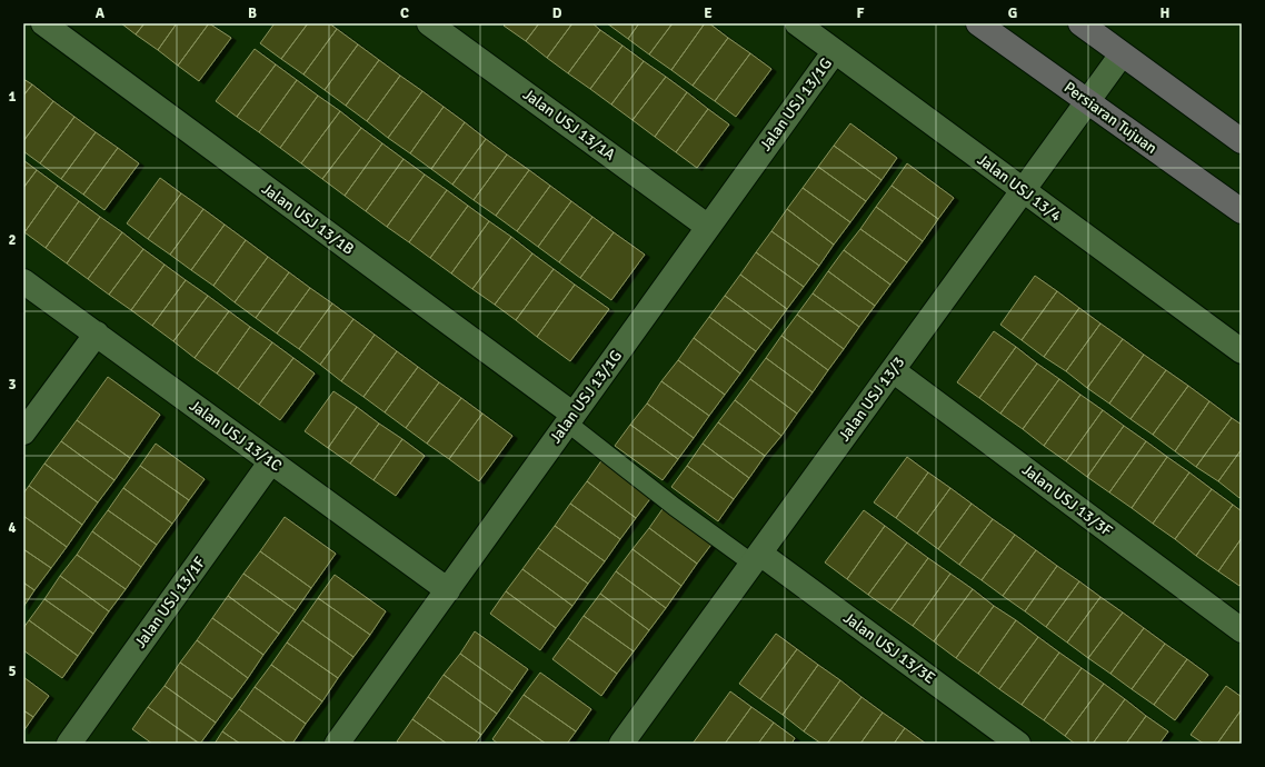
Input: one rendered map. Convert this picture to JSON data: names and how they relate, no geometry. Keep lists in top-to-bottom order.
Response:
{
  "streets": {
    "main road": ["Persiaran Tujuan"],
    "street": [
      "Jalan USJ 13/1G",
      "Jalan USJ 13/1A",
      "Jalan USJ 13/4",
      "Jalan USJ 13/1B",
      "Jalan USJ 13/3",
      "Jalan USJ 13/1C",
      "Jalan USJ 13/3F",
      "Jalan USJ 13/1F",
      "Jalan USJ 13/3E"
    ]
  },
  "crossings": [
    ["Jalan USJ 13/1G", "Jalan USJ 13/1A"],
    ["Jalan USJ 13/1G", "Jalan USJ 13/4"],
    ["Jalan USJ 13/1G", "Jalan USJ 13/1B"],
    ["Jalan USJ 13/1G", "Jalan USJ 13/1C"],
    ["Persiaran Tujuan", "Jalan USJ 13/3"],
    ["Jalan USJ 13/4", "Jalan USJ 13/3"],
    ["Jalan USJ 13/3", "Jalan USJ 13/3F"],
    ["Jalan USJ 13/3", "Jalan USJ 13/3E"],
    ["Jalan USJ 13/1C", "Jalan USJ 13/1F"]
  ],
  "grid": {
    "columns": [
      "A",
      "B",
      "C",
      "D",
      "E",
      "F",
      "G",
      "H"
    ],
    "rows": [
      "1",
      "2",
      "3",
      "4",
      "5"
    ]
  }
}
